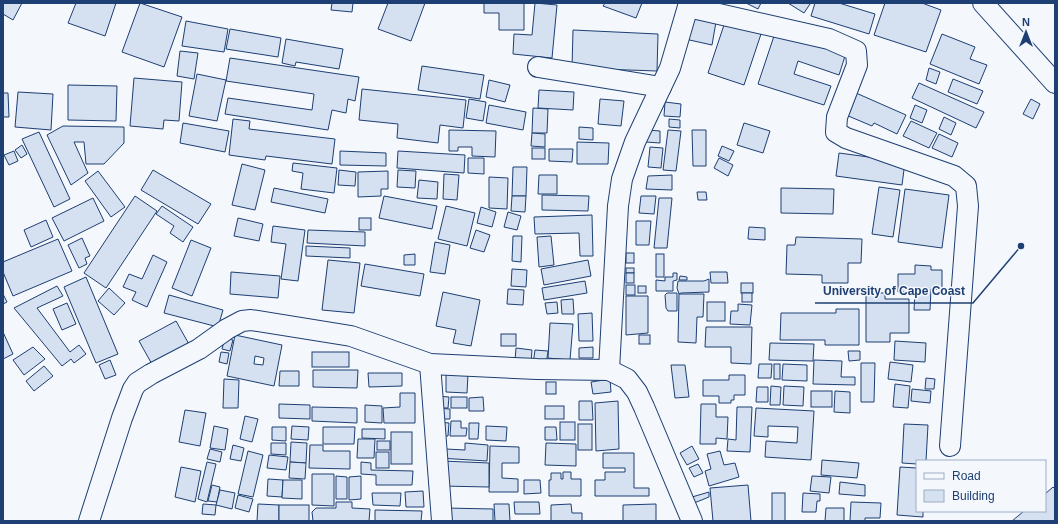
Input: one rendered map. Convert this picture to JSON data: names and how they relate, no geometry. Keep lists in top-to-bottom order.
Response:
{
  "places": ["University of Cape Coast"],
  "legend": ["Road", "Building"],
  "north": "top"
}
